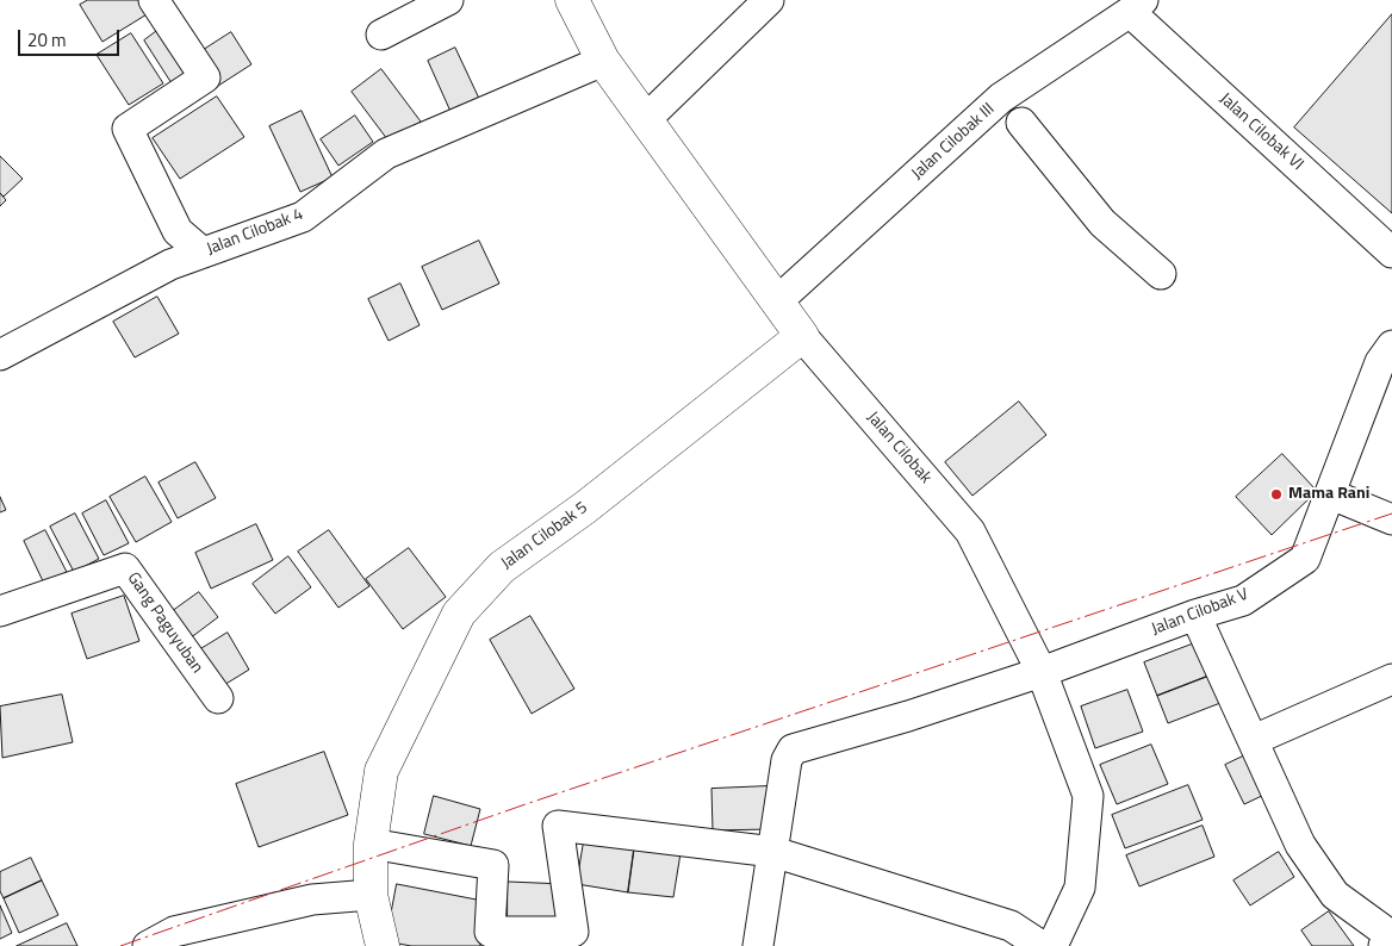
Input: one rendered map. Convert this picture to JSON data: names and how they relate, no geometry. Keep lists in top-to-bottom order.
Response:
{
  "streets": {
    "street": [
      "Jalan Cilobak VI",
      "Jalan Cilobak III",
      "Jalan Cilobak 4",
      "Jalan Cilobak",
      "Jalan Cilobak 5",
      "Jalan Cilobak V",
      "Gang Paguyuban"
    ]
  },
  "crossings": [
    ["Jalan Cilobak VI", "Jalan Cilobak III"],
    ["Jalan Cilobak III", "Jalan Cilobak"],
    ["Jalan Cilobak 4", "Jalan Cilobak"],
    ["Jalan Cilobak", "Jalan Cilobak 5"],
    ["Jalan Cilobak", "Jalan Cilobak V"]
  ],
  "places": ["Mama Rani"],
  "scale_bar": "20 m"
}
